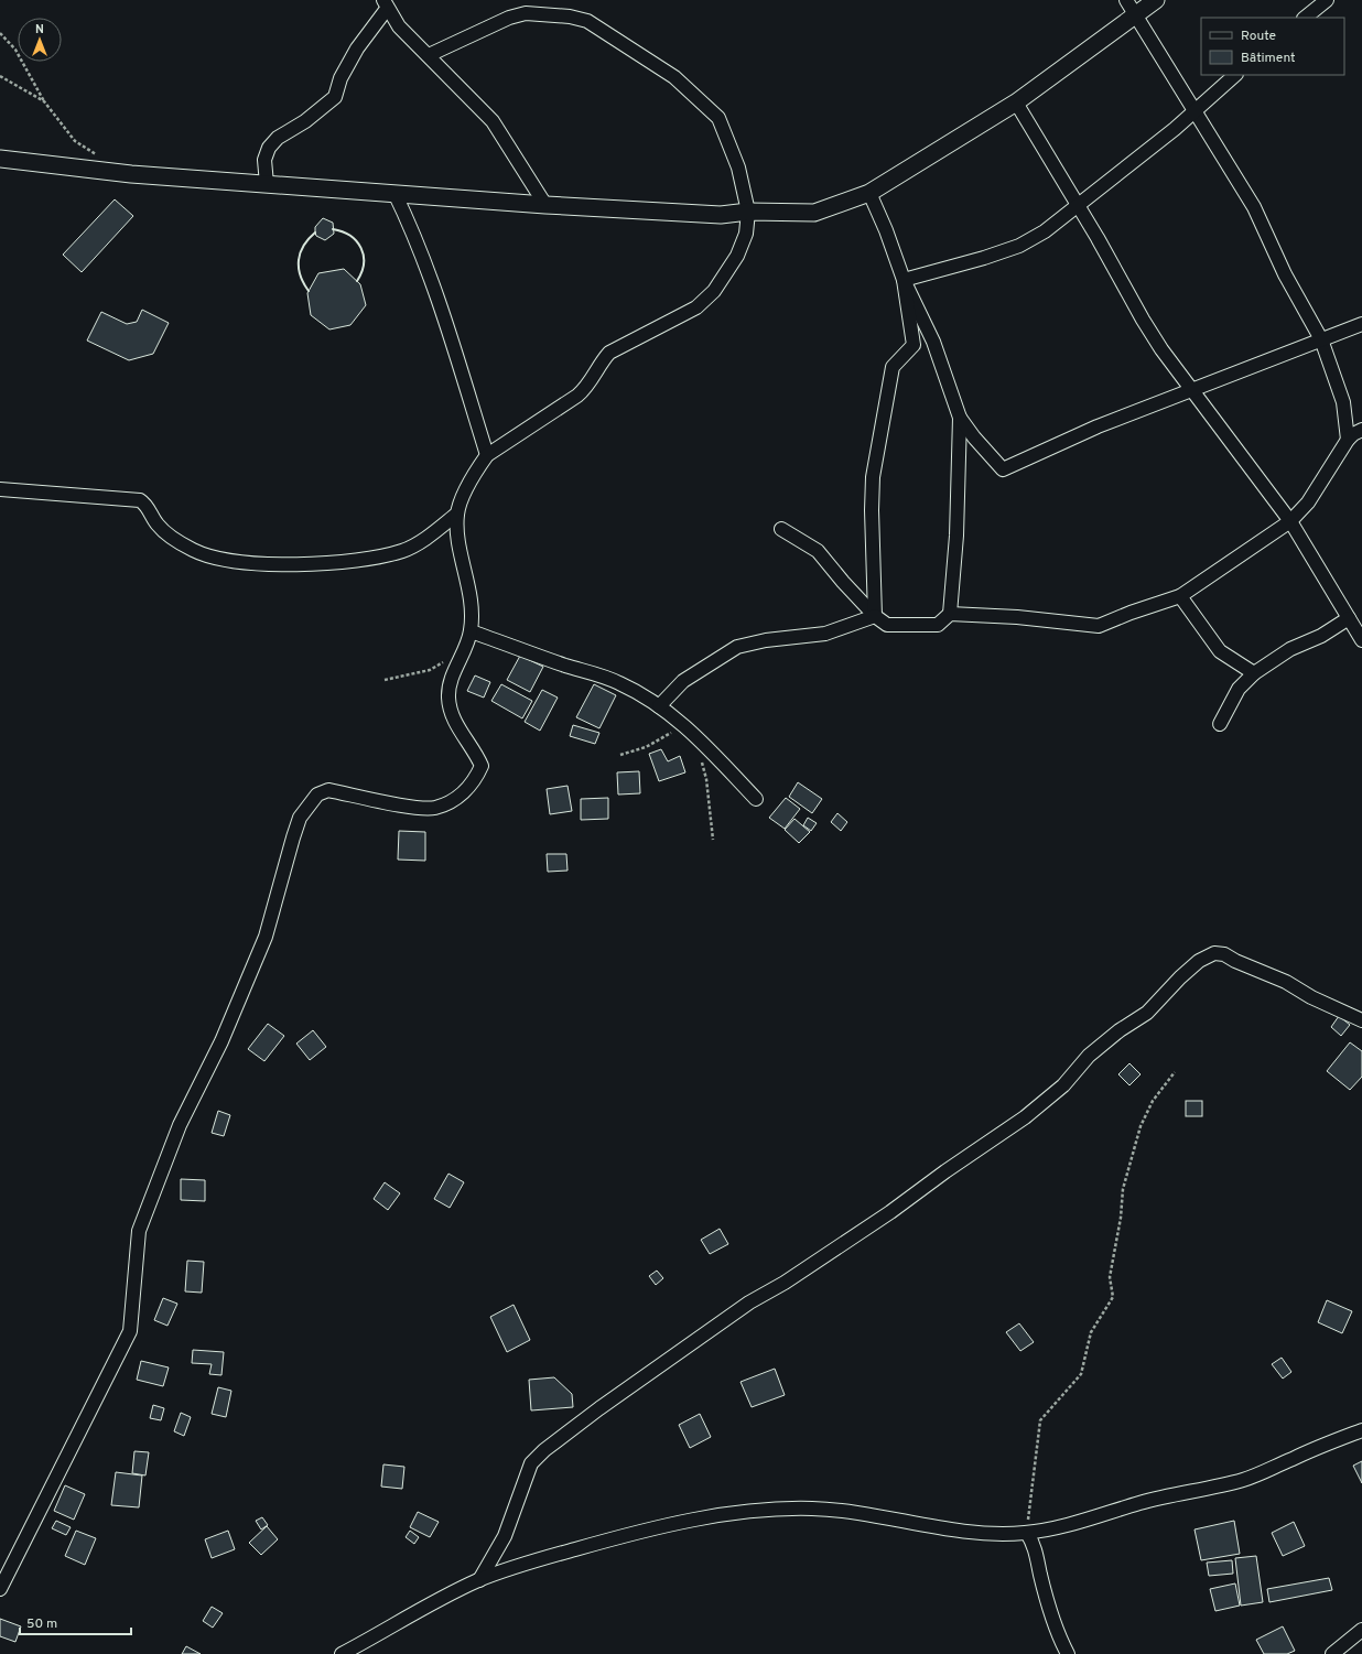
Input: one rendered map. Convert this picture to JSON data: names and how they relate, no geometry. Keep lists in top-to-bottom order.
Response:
{
  "legend": ["Route", "Bâtiment"],
  "scale_bar": "50 m",
  "north": "top"
}
